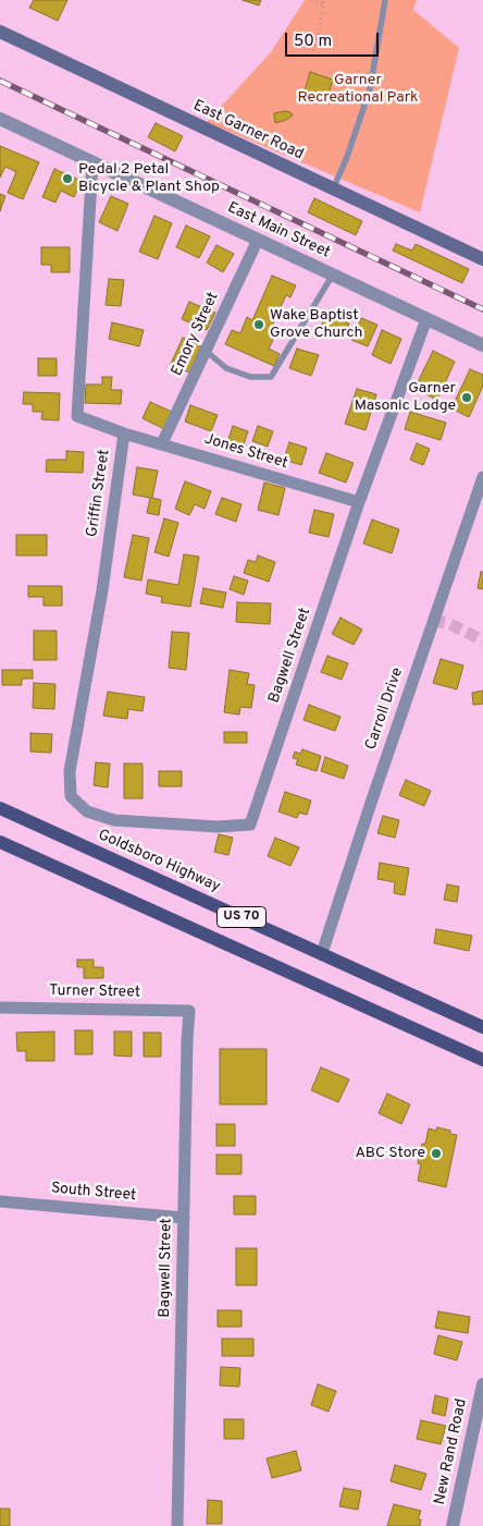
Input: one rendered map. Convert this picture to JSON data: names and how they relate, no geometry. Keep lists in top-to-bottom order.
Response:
{
  "streets": {
    "main road": ["East Garner Road", "Goldsboro Highway", "US 70"],
    "street": [
      "East Main Street",
      "Emory Street",
      "Jones Street",
      "Griffin Street",
      "Bagwell Street",
      "Carroll Drive",
      "Turner Street",
      "South Street",
      "New Rand Road"
    ]
  },
  "crossings": [
    ["East Main Street", "Emory Street"],
    ["East Main Street", "Griffin Street"],
    ["East Main Street", "Bagwell Street"],
    ["Emory Street", "Jones Street"],
    ["Jones Street", "Griffin Street"],
    ["Jones Street", "Bagwell Street"],
    ["Griffin Street", "Bagwell Street"],
    ["Bagwell Street", "Turner Street"],
    ["Bagwell Street", "South Street"],
    ["Carroll Drive", "Goldsboro Highway"]
  ],
  "parks": ["Garner Recreational Park"],
  "places": [
    "Pedal 2 Petal Bicycle & Plant Shop",
    "Wake Baptist Grove Church",
    "Garner Masonic Lodge",
    "ABC Store"
  ],
  "scale_bar": "50 m"
}
